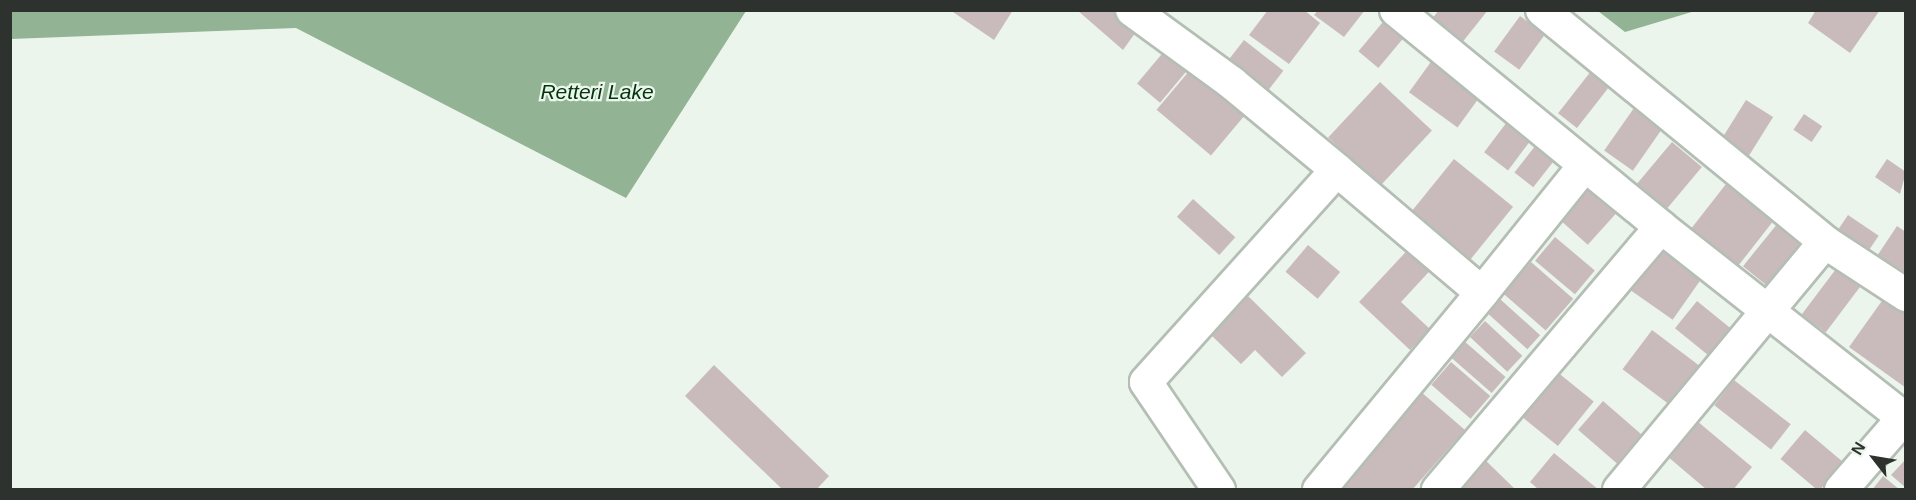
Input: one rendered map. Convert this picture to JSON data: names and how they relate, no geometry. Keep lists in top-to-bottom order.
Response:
{
  "water": ["Retteri Lake"],
  "north": "top left"
}
